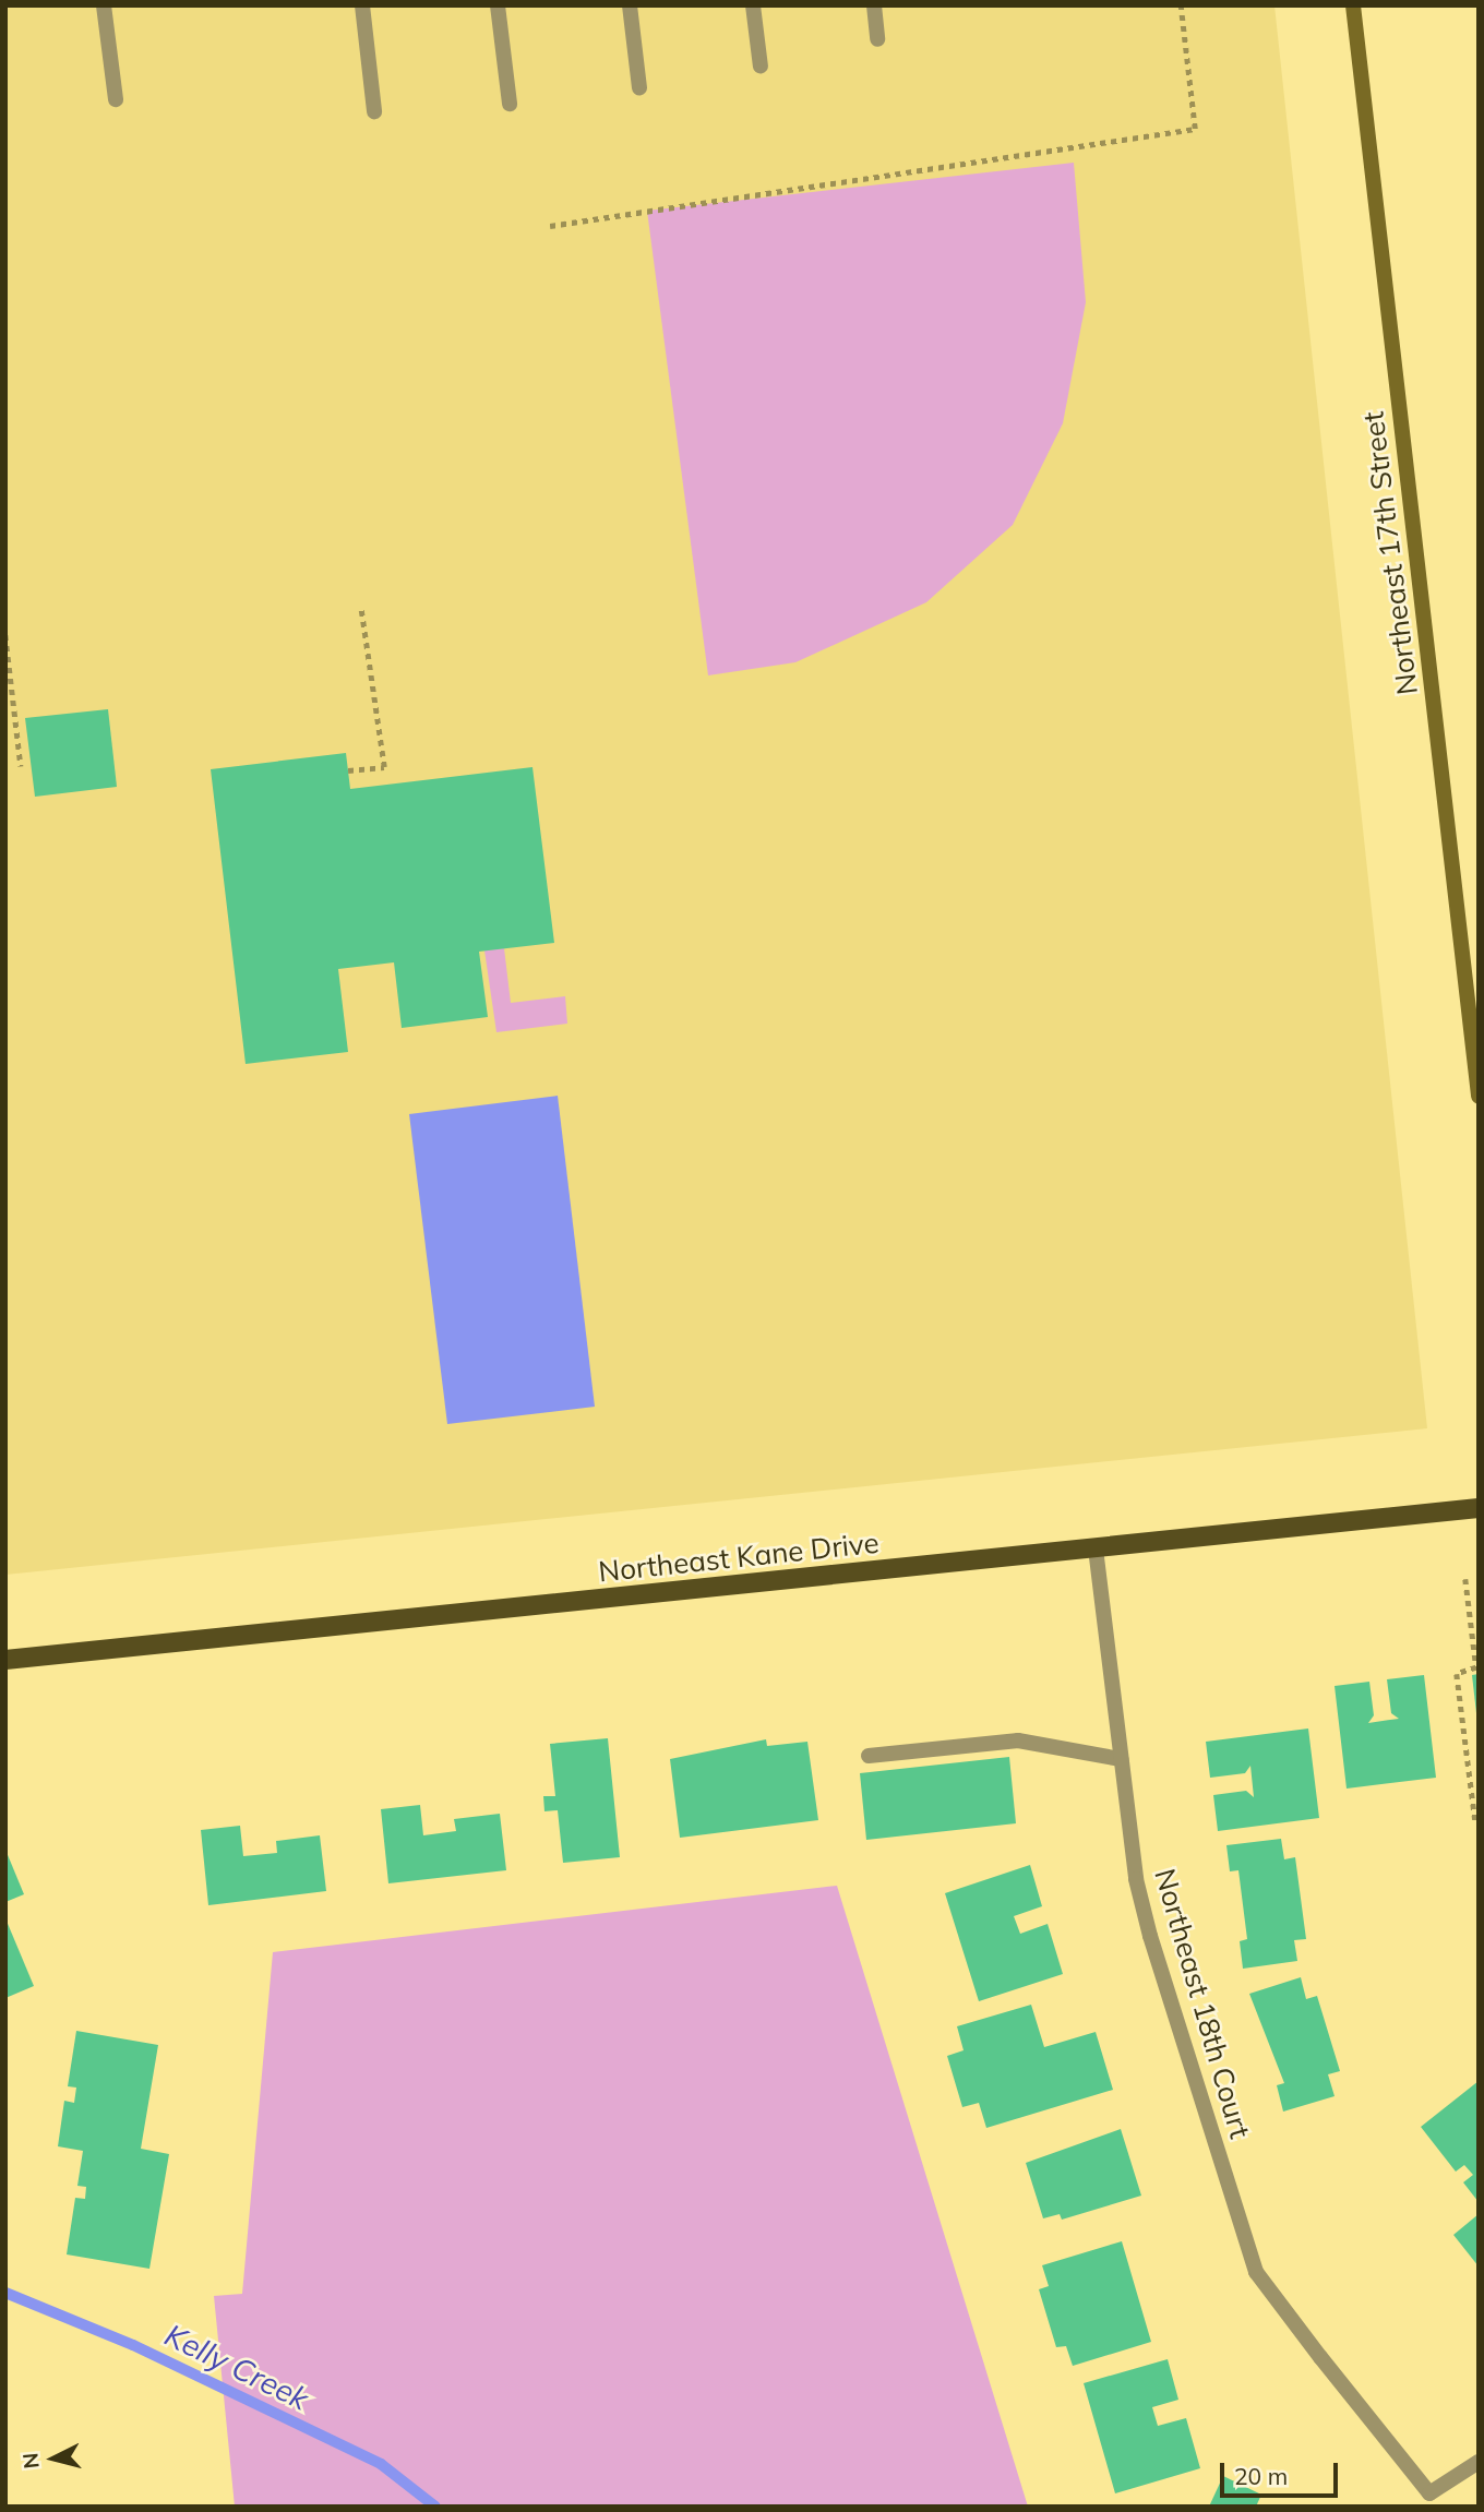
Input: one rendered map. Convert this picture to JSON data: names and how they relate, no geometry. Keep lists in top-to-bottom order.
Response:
{
  "streets": {
    "main road": ["Northeast Kane Drive"],
    "street": ["Northeast 17th Street", "Northeast 18th Court"]
  },
  "crossings": [
    ["Northeast Kane Drive", "Northeast 18th Court"]
  ],
  "water": ["Kelly Creek"],
  "scale_bar": "20 m",
  "north": "left"
}
